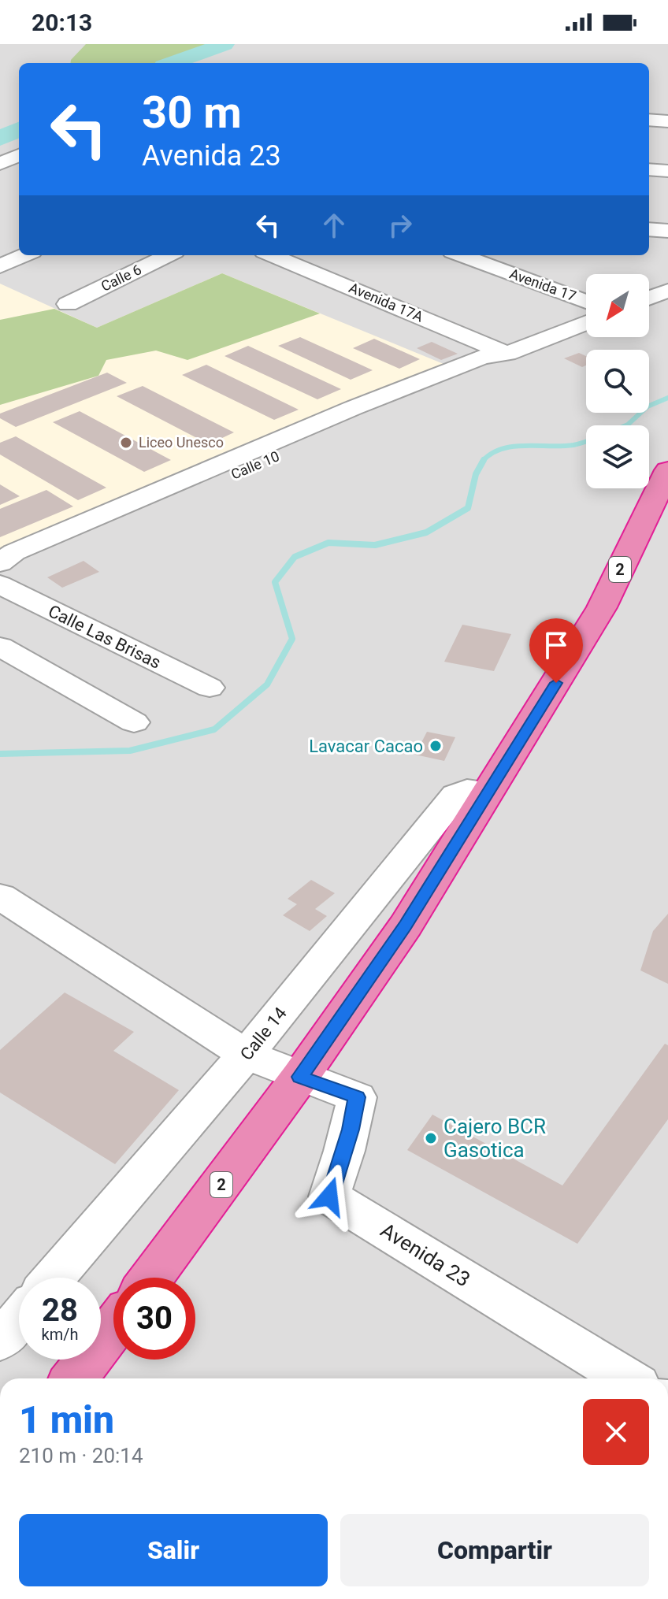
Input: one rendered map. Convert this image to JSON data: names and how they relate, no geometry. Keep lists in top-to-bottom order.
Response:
{
  "streets": {
    "highway": ["2"],
    "street": [
      "Calle 6",
      "Avenida 17",
      "Avenida 17A",
      "Calle 10",
      "Calle Las Brisas",
      "Calle 14",
      "Avenida 23"
    ]
  },
  "crossings": [
    ["Avenida 17A", "Calle 10"],
    ["2", "Calle 14"],
    ["2", "Avenida 23"],
    ["Calle 14", "Avenida 23"]
  ],
  "places": ["Liceo Unesco", "Lavacar Cacao", "Cajero BCR Gasotica"],
  "north": "bottom left",
  "page": {
    "status": "20:13",
    "turn": ["30 m", "Avenida 23"],
    "speed": "28 km/h",
    "limit": "30",
    "heading": ["1 min", "210 m · 20:14"],
    "buttons": ["Salir", "Compartir"]
  }
}
